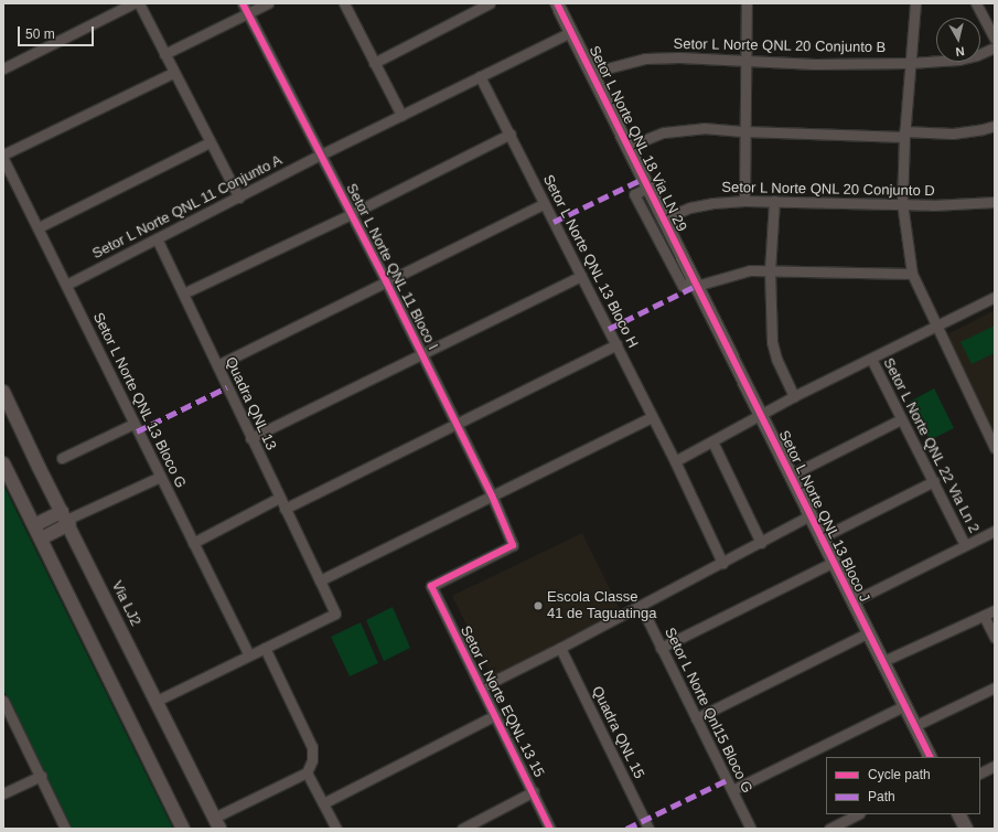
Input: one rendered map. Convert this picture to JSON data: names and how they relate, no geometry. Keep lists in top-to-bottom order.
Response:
{
  "streets": {
    "main road": ["Setor L Norte QNL 18 Via LN 29", "Setor L Norte QNL 13 Bloco J", "Via LJ2"],
    "street": [
      "Setor L Norte QNL 20 Conjunto B",
      "Setor L Norte QNL 20 Conjunto D",
      "Setor L Norte QNL 11 Conjunto A",
      "Setor L Norte QNL 13 Bloco H",
      "Setor L Norte QNL 11 Bloco I",
      "Setor L Norte QNL 13 Bloco G",
      "Quadra QNL 13",
      "Setor L Norte QNL 22 Via Ln 2",
      "Setor L Norte EQNL 13 15",
      "Setor L Norte Qnl15 Bloco G",
      "Quadra QNL 15"
    ]
  },
  "crossings": [
    ["Setor L Norte QNL 20 Conjunto B", "Setor L Norte QNL 18 Via LN 29"],
    ["Setor L Norte QNL 18 Via LN 29", "Setor L Norte QNL 20 Conjunto D"],
    ["Setor L Norte QNL 18 Via LN 29", "Setor L Norte QNL 11 Conjunto A"],
    ["Setor L Norte QNL 18 Via LN 29", "Setor L Norte QNL 13 Bloco J"],
    ["Setor L Norte QNL 11 Conjunto A", "Setor L Norte QNL 13 Bloco H"],
    ["Setor L Norte QNL 11 Conjunto A", "Setor L Norte QNL 11 Bloco I"],
    ["Setor L Norte QNL 11 Conjunto A", "Setor L Norte QNL 13 Bloco G"],
    ["Setor L Norte QNL 11 Conjunto A", "Quadra QNL 13"],
    ["Setor L Norte QNL 11 Bloco I", "Setor L Norte EQNL 13 15"]
  ],
  "places": ["Escola Classe 41 de Taguatinga"],
  "legend": ["Cycle path", "Path"],
  "scale_bar": "50 m",
  "north": "bottom"
}
